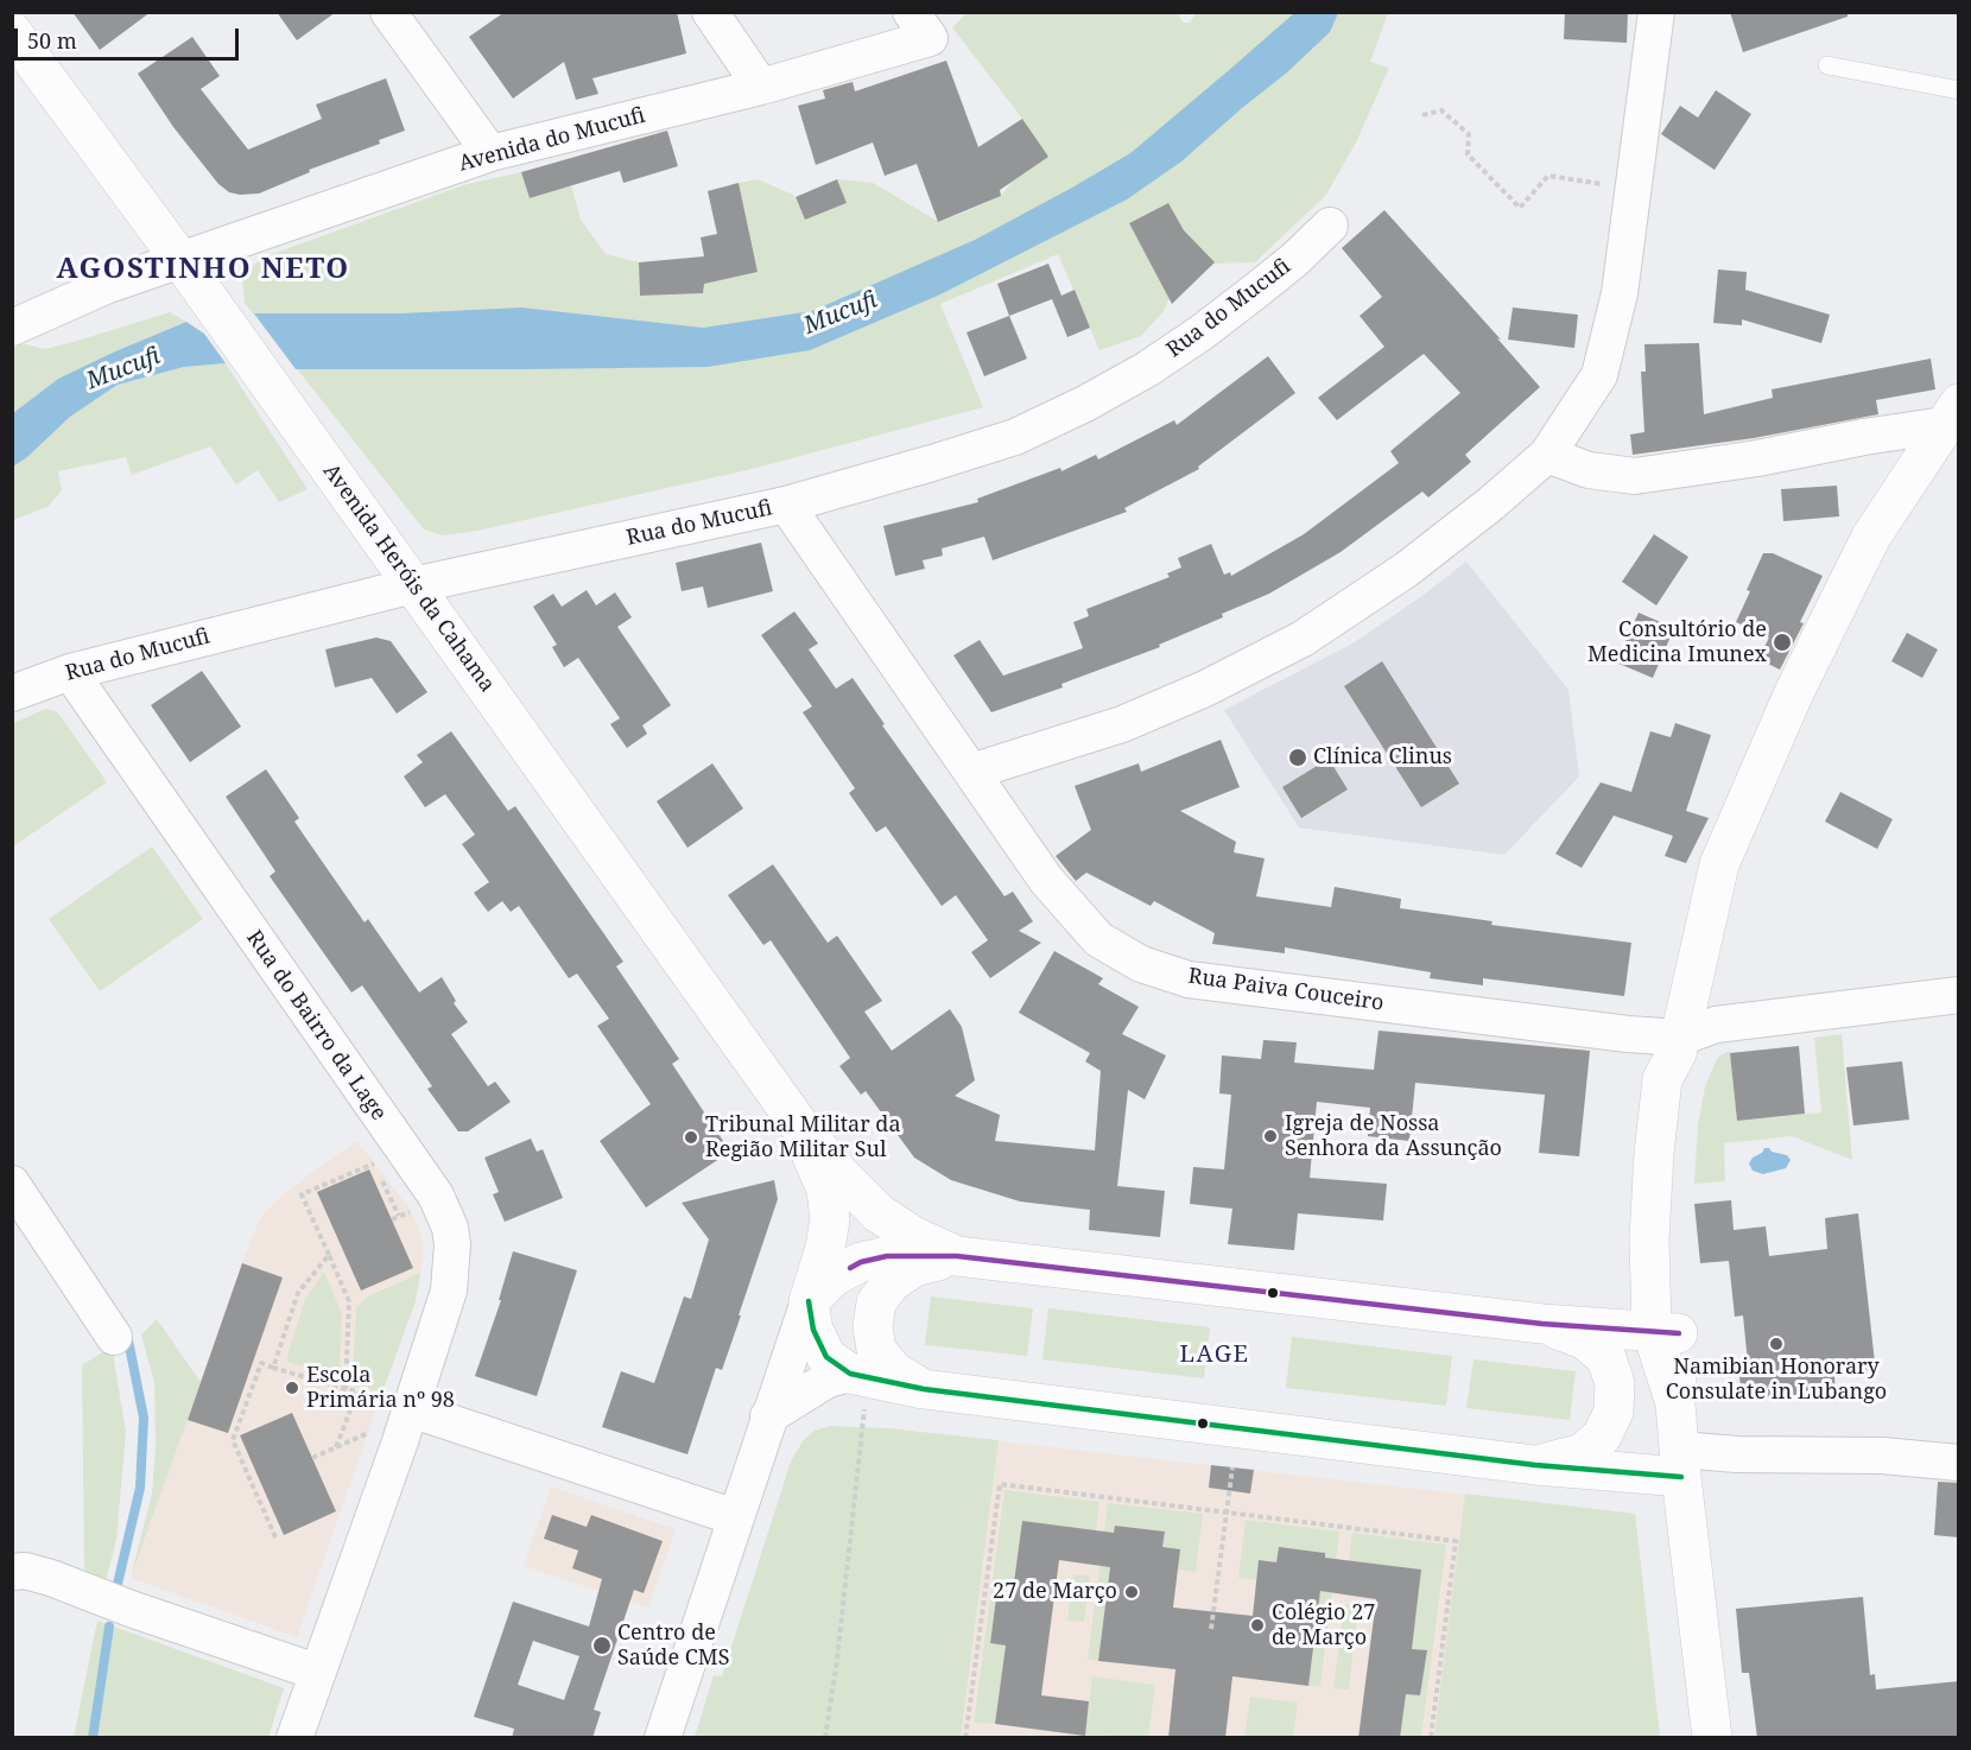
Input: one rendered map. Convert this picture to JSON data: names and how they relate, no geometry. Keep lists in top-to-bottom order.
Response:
{
  "streets": {
    "street": [
      "Avenida do Mucufi",
      "Rua do Mucufi",
      "Avenida Heróis da Cahama",
      "Rua Paiva Couceiro",
      "Rua do Bairro da Lage"
    ]
  },
  "crossings": [
    ["Avenida do Mucufi", "Avenida Heróis da Cahama"],
    ["Rua do Mucufi", "Avenida Heróis da Cahama"],
    ["Rua do Mucufi", "Rua Paiva Couceiro"],
    ["Rua do Mucufi", "Rua do Bairro da Lage"]
  ],
  "districts": ["AGOSTINHO NETO", "LAGE"],
  "water": ["Mucufi"],
  "places": [
    "Consultório de Medicina Imunex",
    "Clínica Clinus",
    "Igreja de Nossa Senhora da Assunção",
    "Tribunal Militar da Região Militar Sul",
    "Namibian Honorary Consulate in Lubango",
    "Escola Primária nº 98",
    "27 de Março",
    "Colégio 27 de Março",
    "Centro de Saúde CMS"
  ],
  "scale_bar": "50 m"
}
